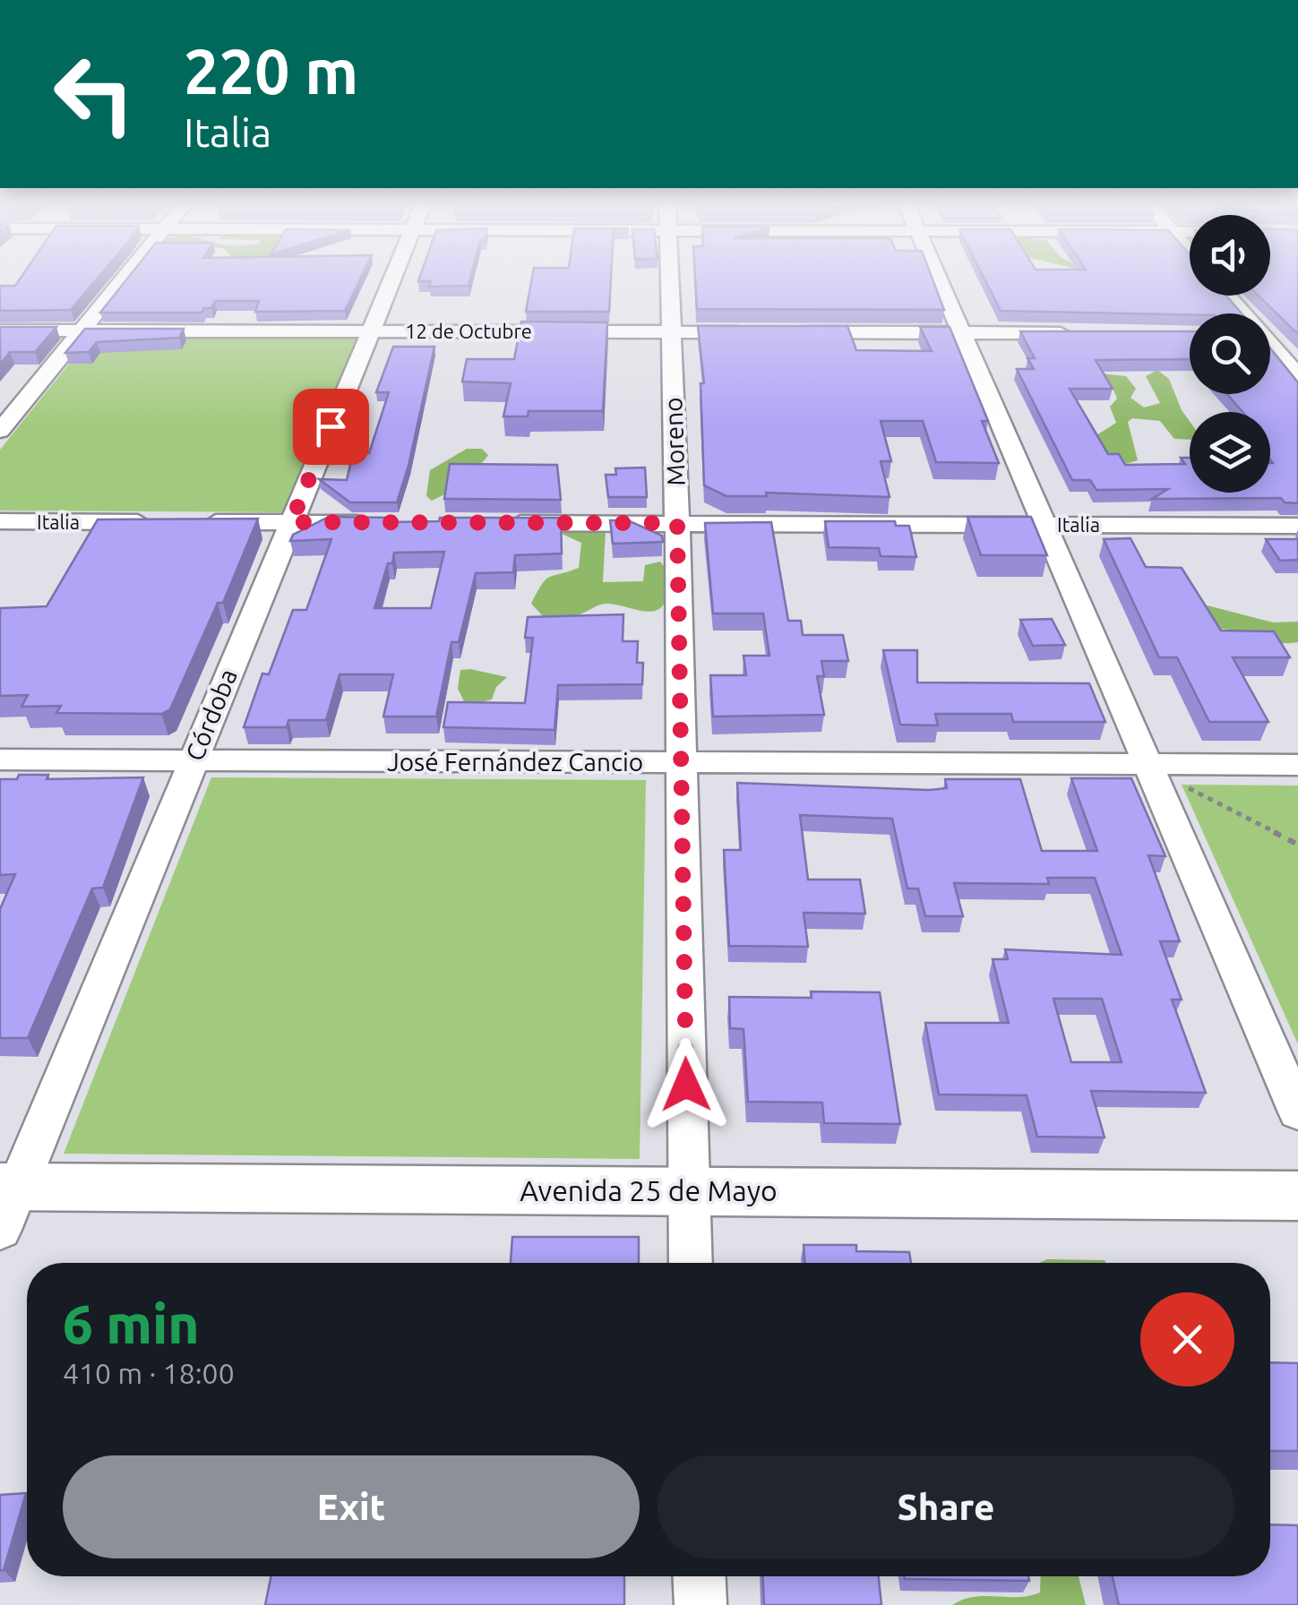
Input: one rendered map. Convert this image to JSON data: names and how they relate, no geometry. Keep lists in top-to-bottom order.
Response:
{
  "streets": {
    "main road": ["Avenida 25 de Mayo"],
    "street": [
      "12 de Octubre",
      "Moreno",
      "Italia",
      "Córdoba",
      "José Fernández Cancio"
    ]
  },
  "crossings": [
    ["12 de Octubre", "Moreno"],
    ["12 de Octubre", "Córdoba"],
    ["Moreno", "Italia"],
    ["Moreno", "José Fernández Cancio"],
    ["Moreno", "Avenida 25 de Mayo"],
    ["Córdoba", "José Fernández Cancio"],
    ["Córdoba", "Avenida 25 de Mayo"]
  ],
  "page": {
    "turn": ["220 m", "Italia"],
    "heading": ["6 min", "410 m · 18:00"],
    "buttons": ["Exit", "Share"]
  }
}
